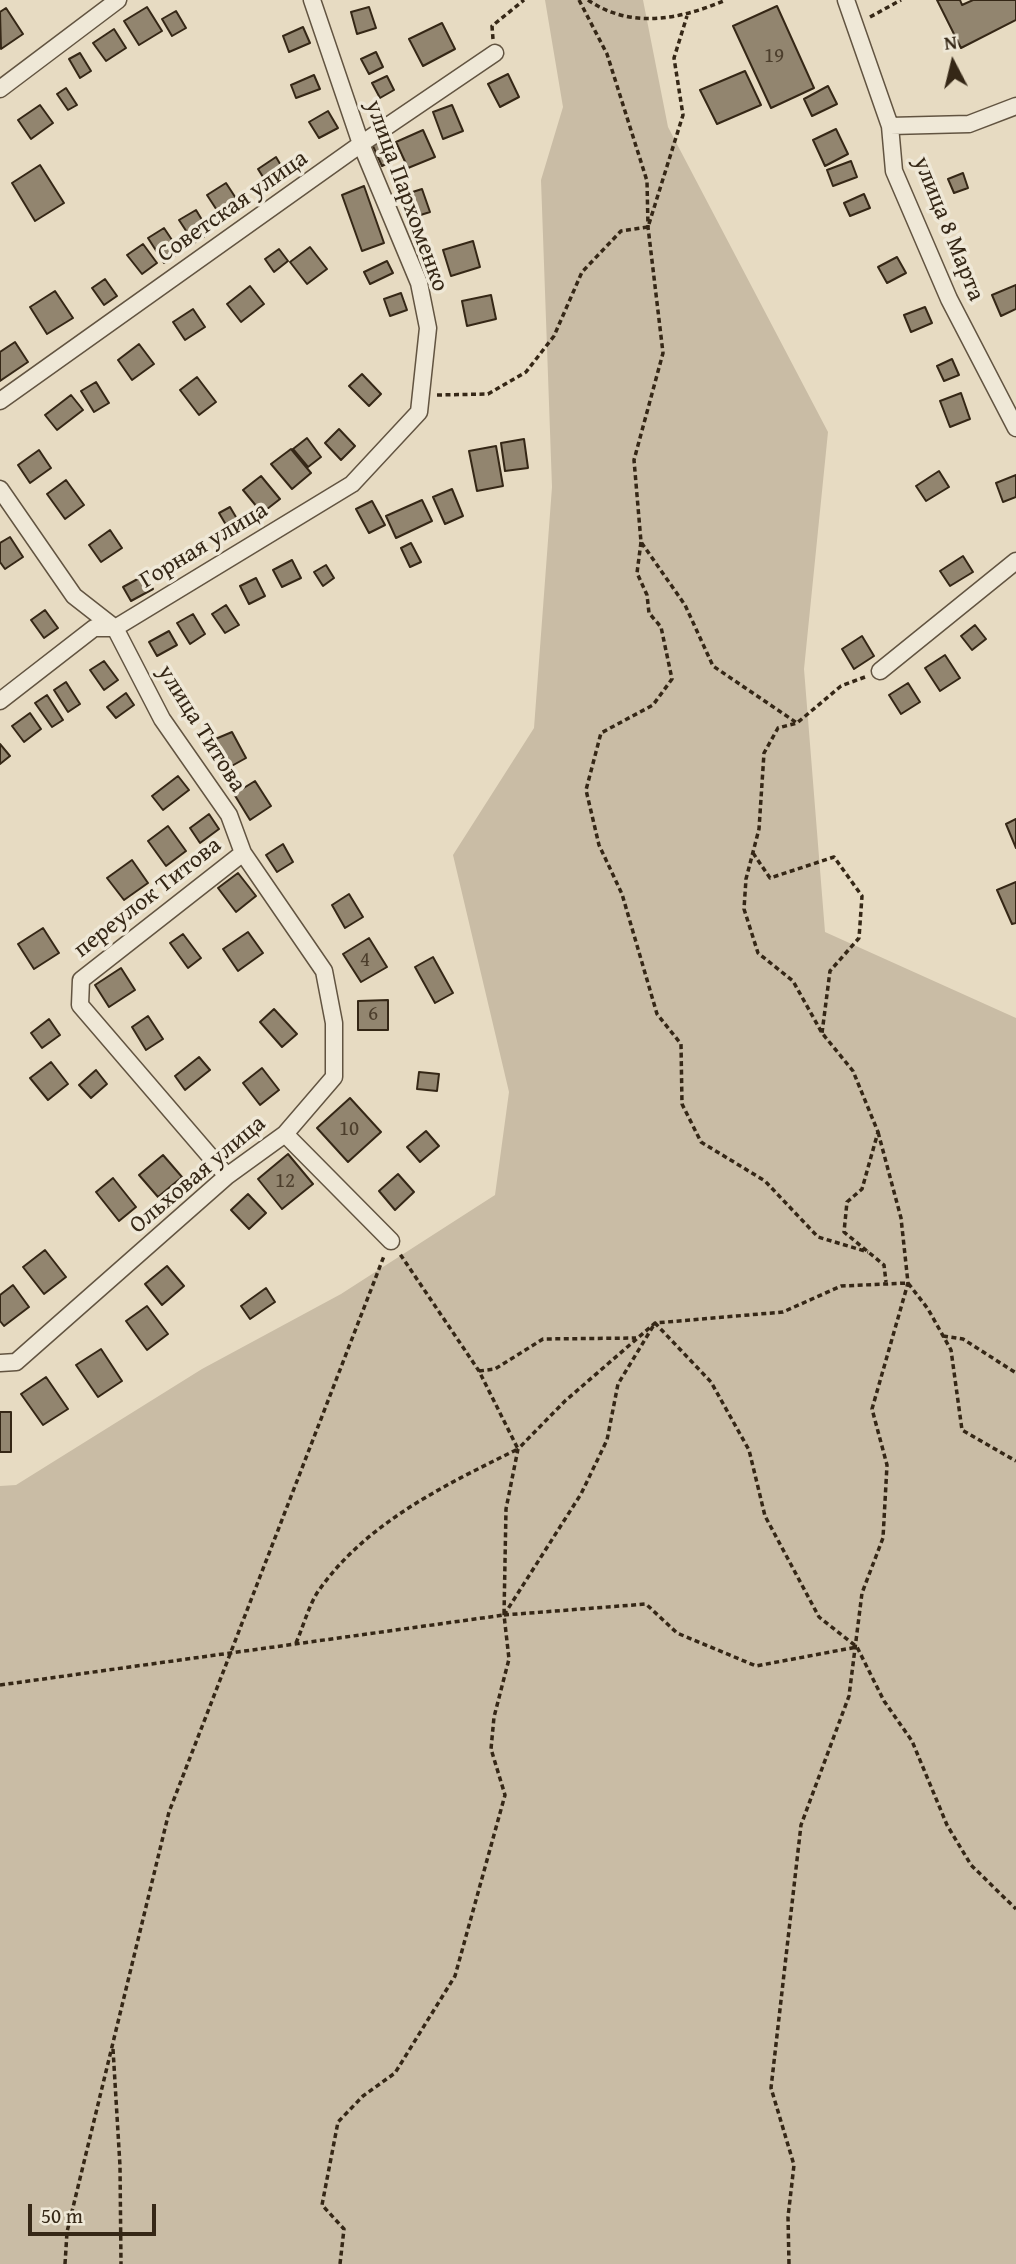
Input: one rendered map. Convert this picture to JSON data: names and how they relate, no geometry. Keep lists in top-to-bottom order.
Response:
{
  "streets": {
    "street": [
      "улица Пархоменко",
      "Советская улица",
      "улица 8 Марта",
      "Горная улица",
      "улица Титова",
      "переулок Титова",
      "Ольховая улица"
    ]
  },
  "crossings": [
    ["улица Пархоменко", "Советская улица"],
    ["улица Пархоменко", "Горная улица"],
    ["Горная улица", "улица Титова"],
    ["улица Титова", "переулок Титова"],
    ["улица Титова", "Ольховая улица"],
    ["переулок Титова", "Ольховая улица"]
  ],
  "house_numbers": [
    "19",
    "4",
    "6",
    "10",
    "12"
  ],
  "scale_bar": "50 m",
  "north": "top"
}
